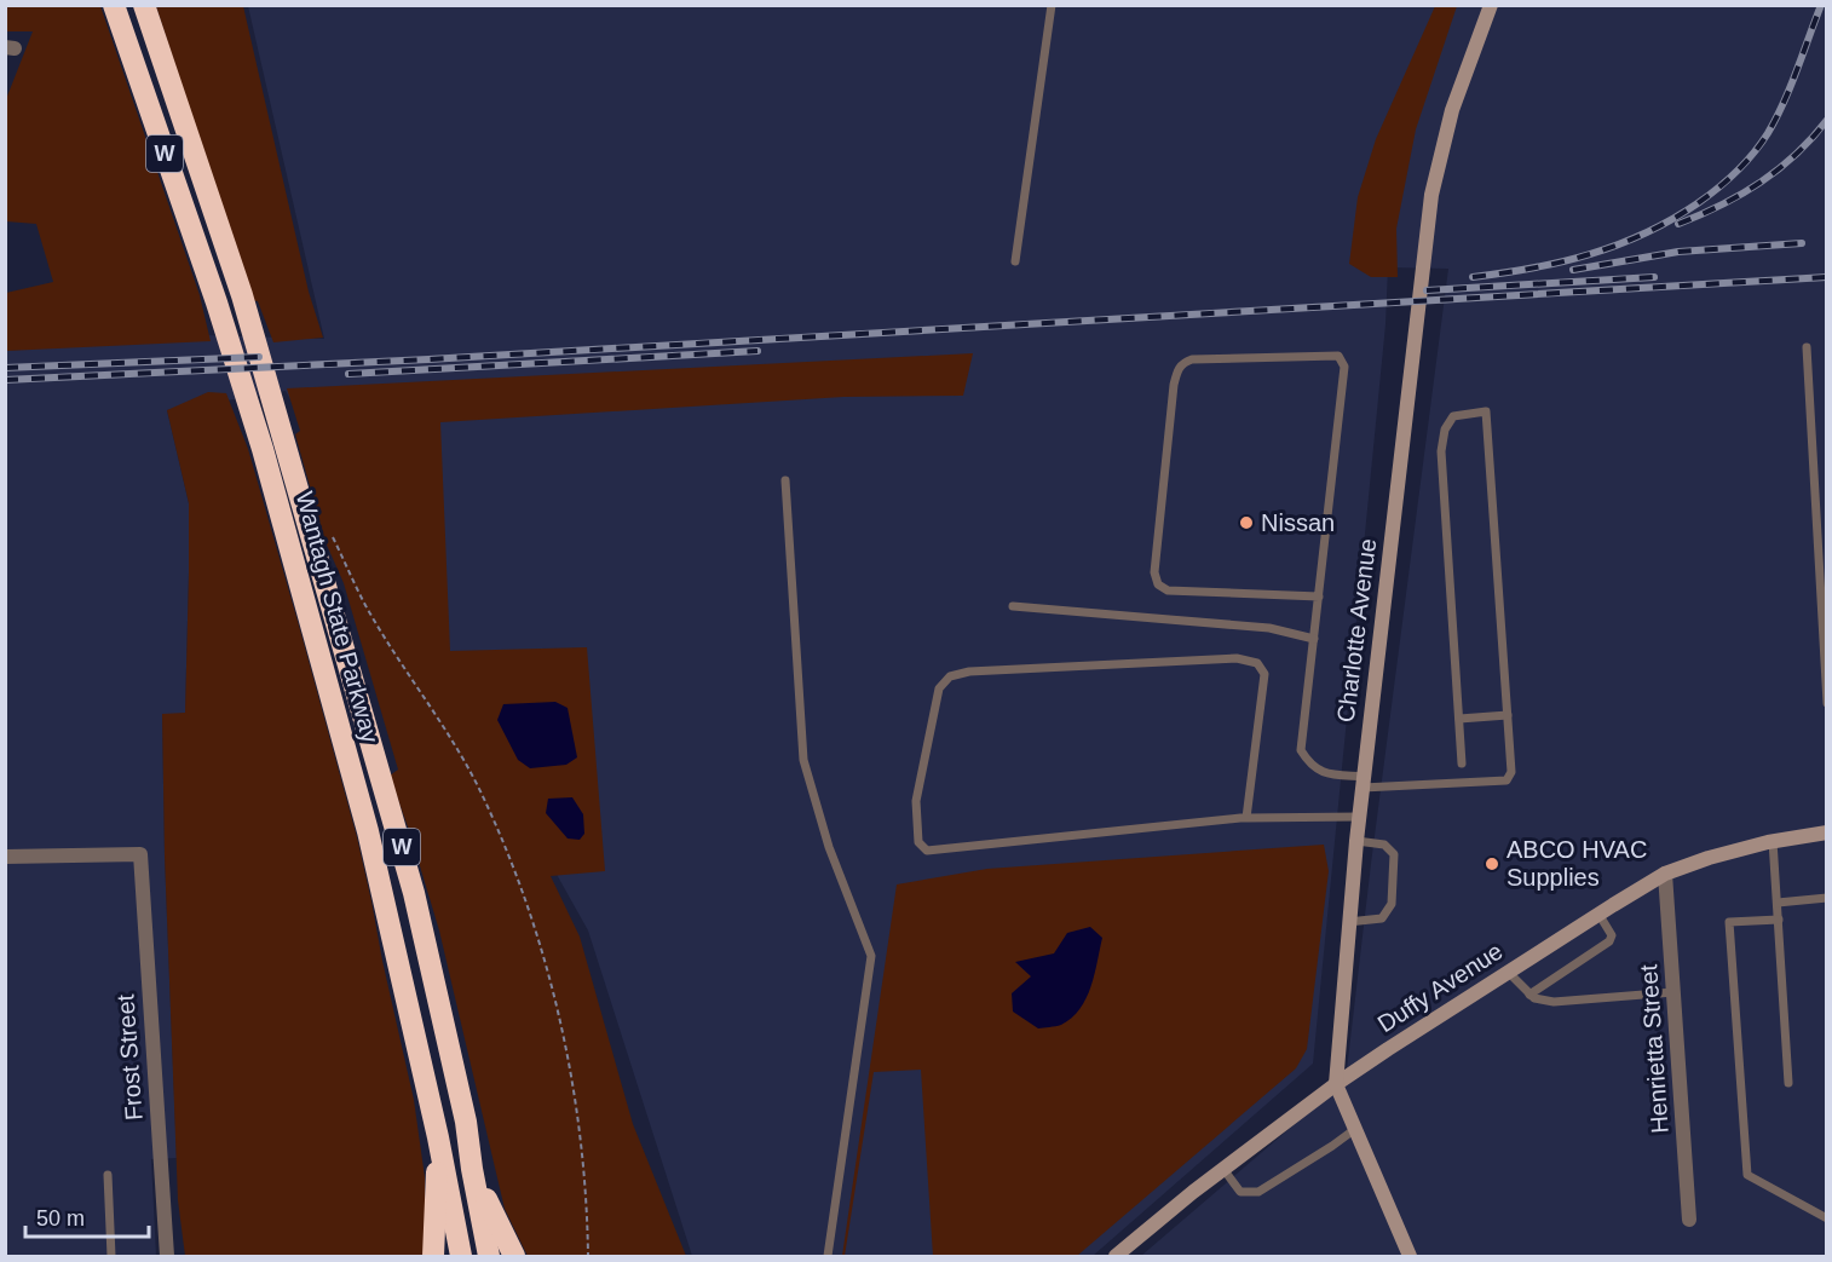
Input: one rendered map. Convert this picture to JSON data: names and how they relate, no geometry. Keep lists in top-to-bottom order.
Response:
{
  "streets": {
    "highway": ["W", "Wantagh State Parkway"],
    "street": [
      "Charlotte Avenue",
      "Duffy Avenue",
      "Henrietta Street",
      "Frost Street"
    ]
  },
  "crossings": [
    ["Charlotte Avenue", "Duffy Avenue"],
    ["Duffy Avenue", "Henrietta Street"]
  ],
  "places": ["Nissan", "ABCO HVAC Supplies"],
  "scale_bar": "50 m"
}
